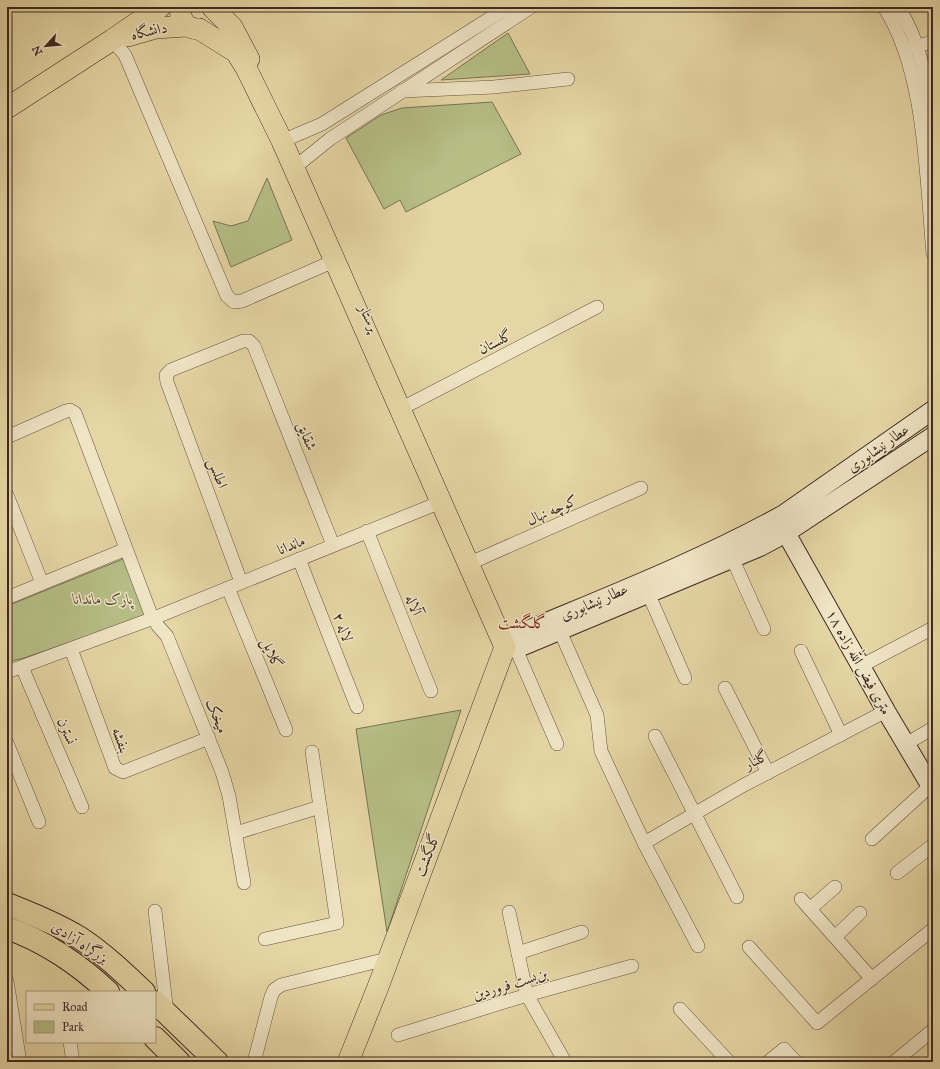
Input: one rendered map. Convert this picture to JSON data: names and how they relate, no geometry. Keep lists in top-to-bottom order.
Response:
{
  "streets": {
    "highway": ["بزرگراه آزادی"],
    "main road": [
      "دانشگاه",
      "پرستار",
      "عطار نیشابوری",
      "۱۸ متری فیض الله زاده",
      "گلگشت"
    ],
    "street": [
      "گلستان",
      "شقایق",
      "اطلس",
      "کوچه نهال",
      "ماندانا",
      "آلاله",
      "لاله ۲",
      "گلایل",
      "میخک",
      "نسترن",
      "بنفشه",
      "گلنار",
      "بن‌بست فروردین"
    ]
  },
  "crossings": [
    ["دانشگاه", "پرستار"],
    ["پرستار", "گلستان"],
    ["پرستار", "عطار نیشابوری"],
    ["پرستار", "کوچه نهال"],
    ["پرستار", "ماندانا"],
    ["پرستار", "گلگشت"],
    ["شقایق", "اطلس"],
    ["شقایق", "ماندانا"],
    ["عطار نیشابوری", "۱۸ متری فیض الله زاده"],
    ["عطار نیشابوری", "گلگشت"],
    ["اطلس", "ماندانا"],
    ["ماندانا", "آلاله"],
    ["ماندانا", "لاله ۲"],
    ["ماندانا", "گلایل"],
    ["ماندانا", "میخک"],
    ["ماندانا", "نسترن"],
    ["ماندانا", "بنفشه"],
    ["۱۸ متری فیض الله زاده", "گلنار"],
    ["میخک", "بنفشه"]
  ],
  "districts": ["گلگشت"],
  "parks": ["پارک ماندانا"],
  "legend": ["Road", "Park"],
  "north": "bottom left"
}
